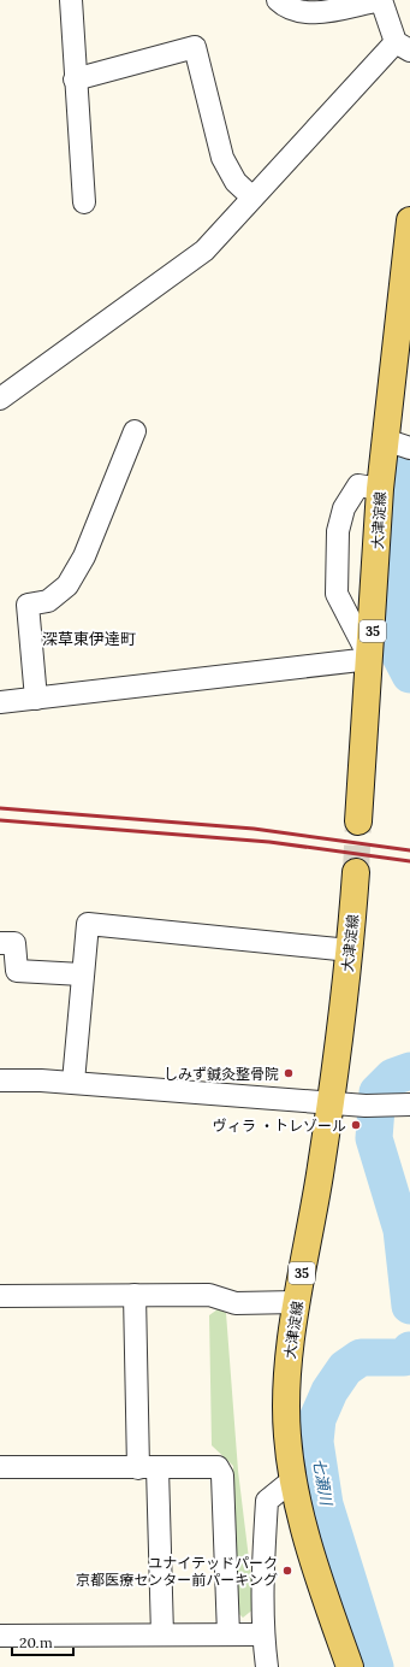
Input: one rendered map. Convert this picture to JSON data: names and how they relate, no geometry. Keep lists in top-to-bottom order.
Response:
{
  "streets": {
    "main road": ["大津淀線", "35"]
  },
  "districts": ["深草東伊達町"],
  "water": ["七瀬川"],
  "places": ["しみず鍼灸整骨院", "ヴィラ ・トレゾール", "ユナイテッドパーク 京都医療センター前パーキング"],
  "scale_bar": "20 m"
}
